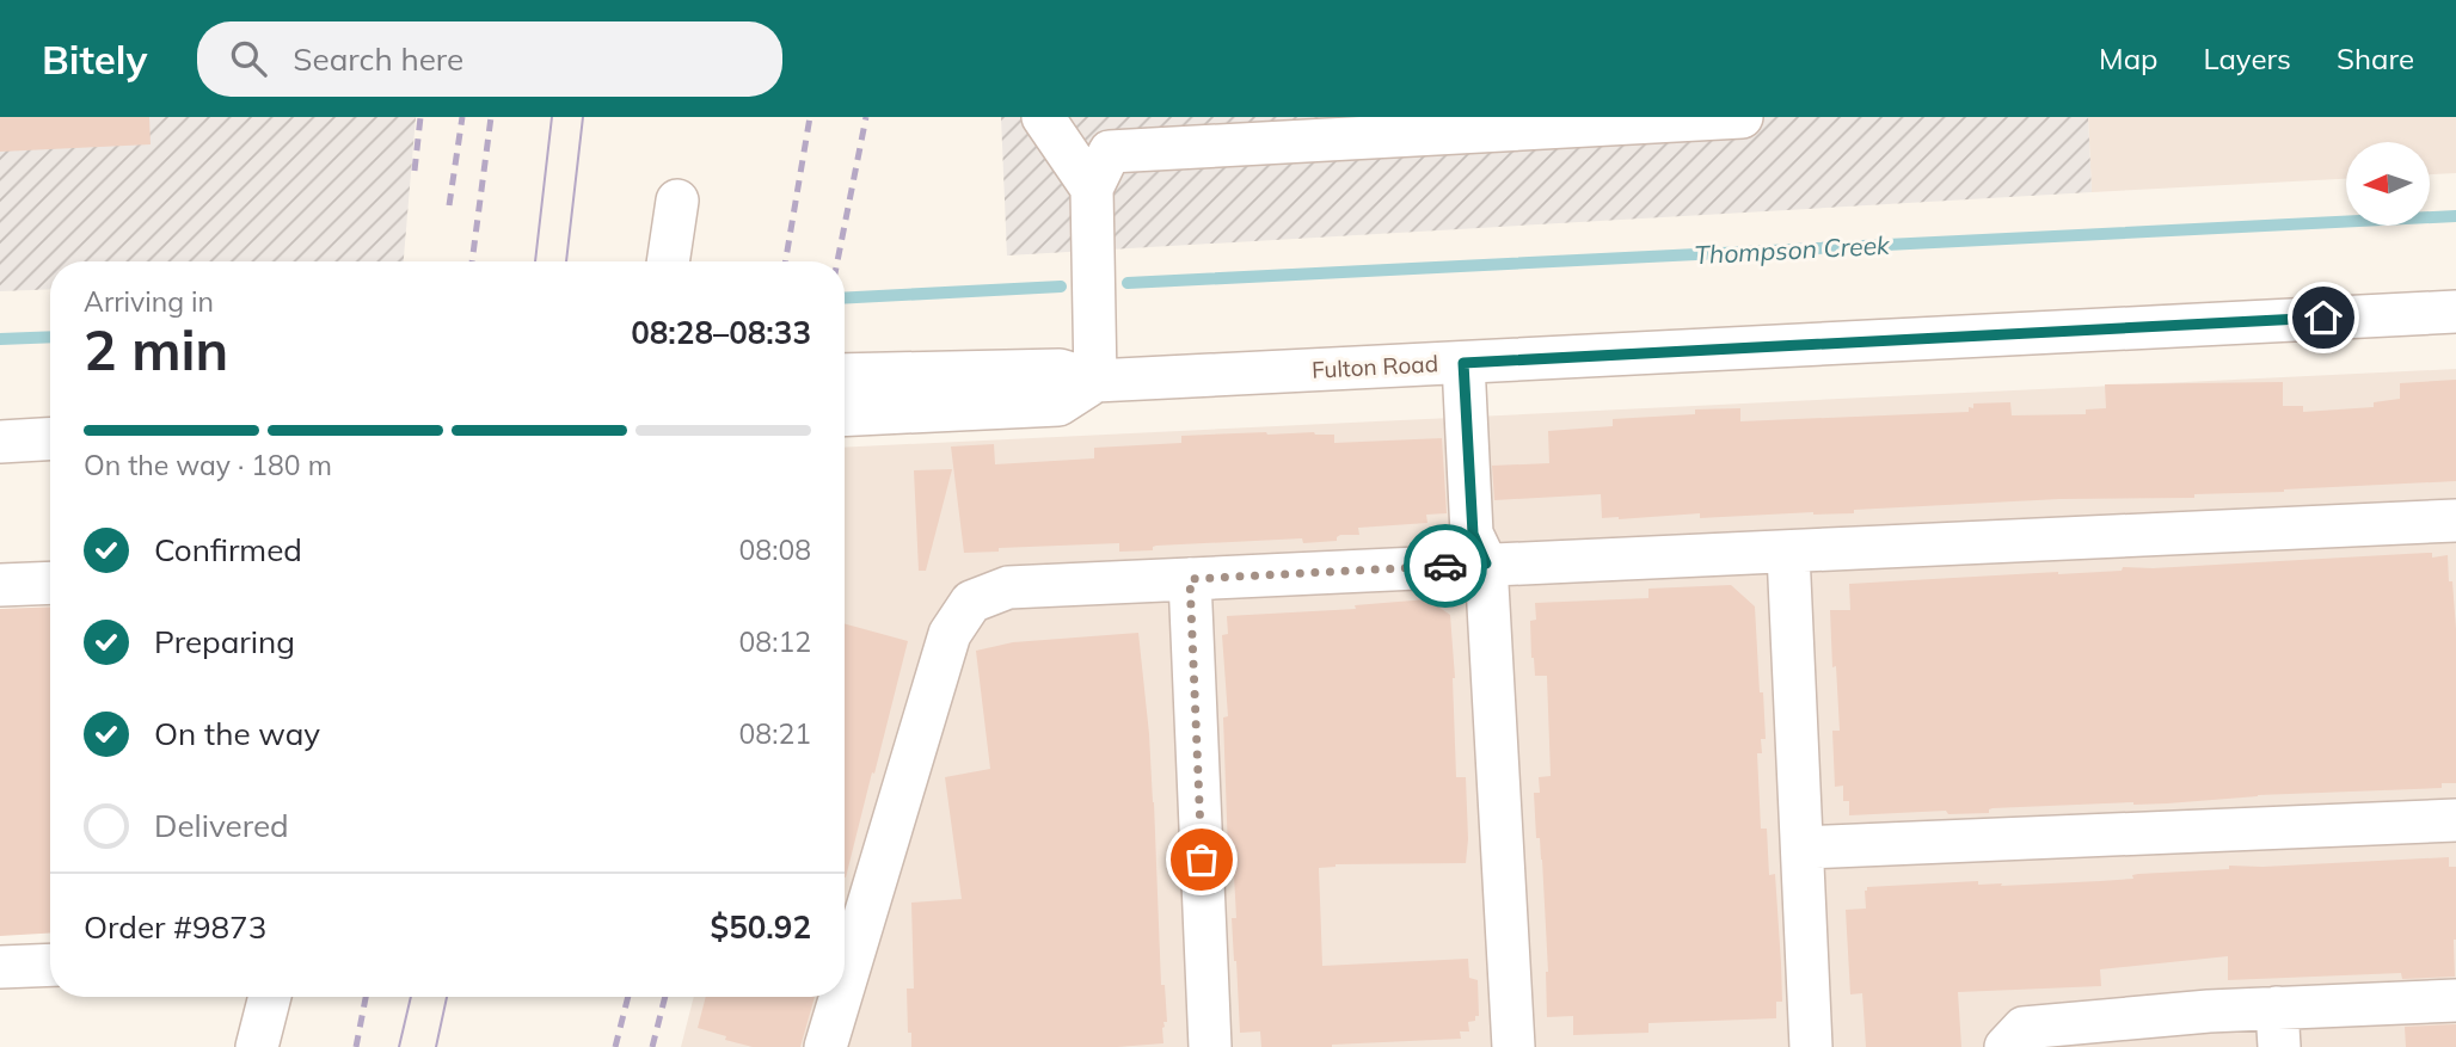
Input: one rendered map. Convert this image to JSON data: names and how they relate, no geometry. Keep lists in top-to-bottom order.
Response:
{
  "streets": {
    "street": ["Fulton Road"]
  },
  "water": ["Thompson Creek"],
  "north": "left",
  "page": {
    "header": "Bitely",
    "search": "Search here",
    "nav": ["Map", "Layers", "Share"],
    "heading": ["2 min", "Arriving in", "08:28–08:33"],
    "panel": ["Order #9873", "$50.92"],
    "bar": "On the way · 180 m",
    "list": [
      ["Confirmed", "08:08"],
      ["Preparing", "08:12"],
      ["On the way", "08:21"],
      "Delivered"
    ]
  }
}
